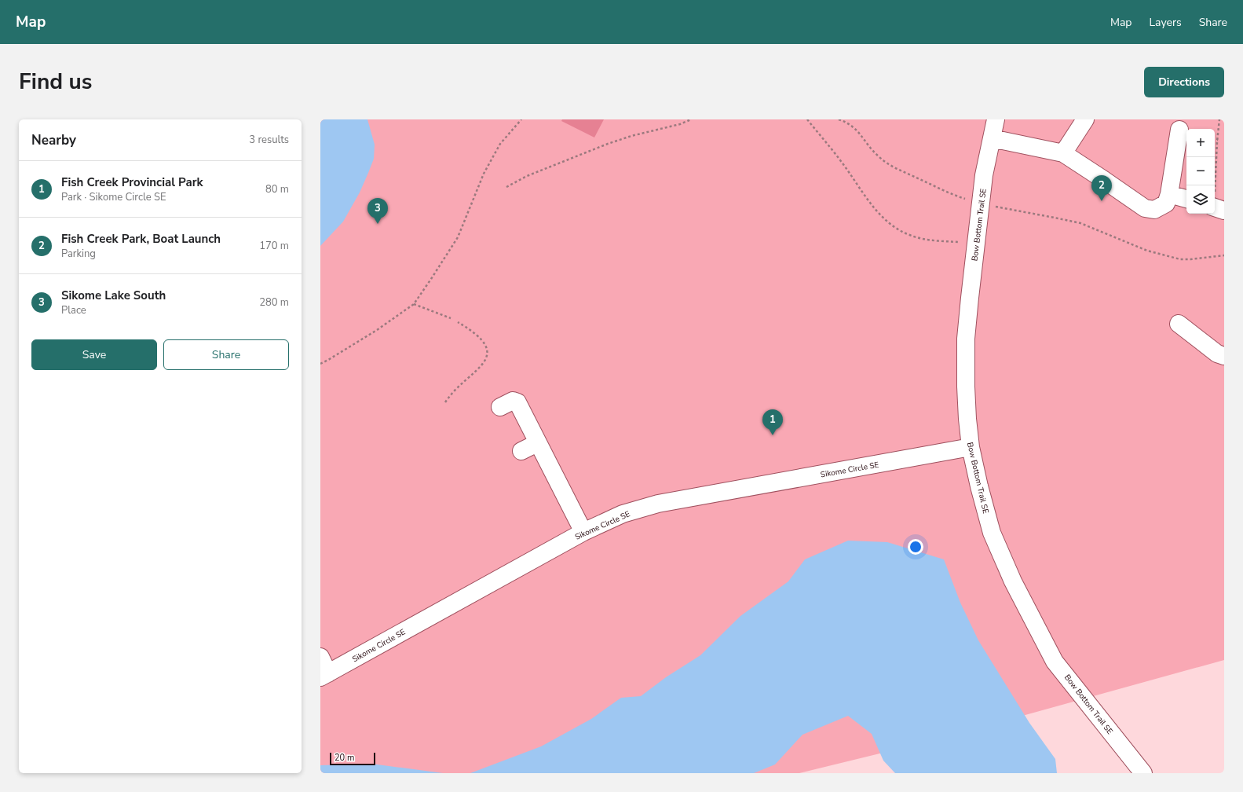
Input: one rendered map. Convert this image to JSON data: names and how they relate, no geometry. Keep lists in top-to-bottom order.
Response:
{
  "streets": {
    "street": ["Bow Bottom Trail SE", "Sikome Circle SE"]
  },
  "crossings": [
    ["Bow Bottom Trail SE", "Sikome Circle SE"]
  ],
  "scale_bar": "20 m",
  "page": {
    "header": "Map",
    "nav": ["Map", "Layers", "Share"],
    "title": "Find us",
    "buttons": [
      "Directions",
      ["Save", "Share"]
    ],
    "heading": ["Nearby", "3 results"],
    "map_buttons": ["+", "−"],
    "list": [
      {
        "mark": "1",
        "name": "Fish Creek Provincial Park",
        "note": "Park · Sikome Circle SE",
        "value": "80 m"
      },
      {
        "mark": "2",
        "name": "Fish Creek Park, Boat Launch",
        "note": "Parking",
        "value": "170 m"
      },
      {
        "mark": "3",
        "name": "Sikome Lake South",
        "note": "Place",
        "value": "280 m"
      }
    ],
    "pins": ["2", "3", "1"],
    "scale": "20 m"
  }
}
